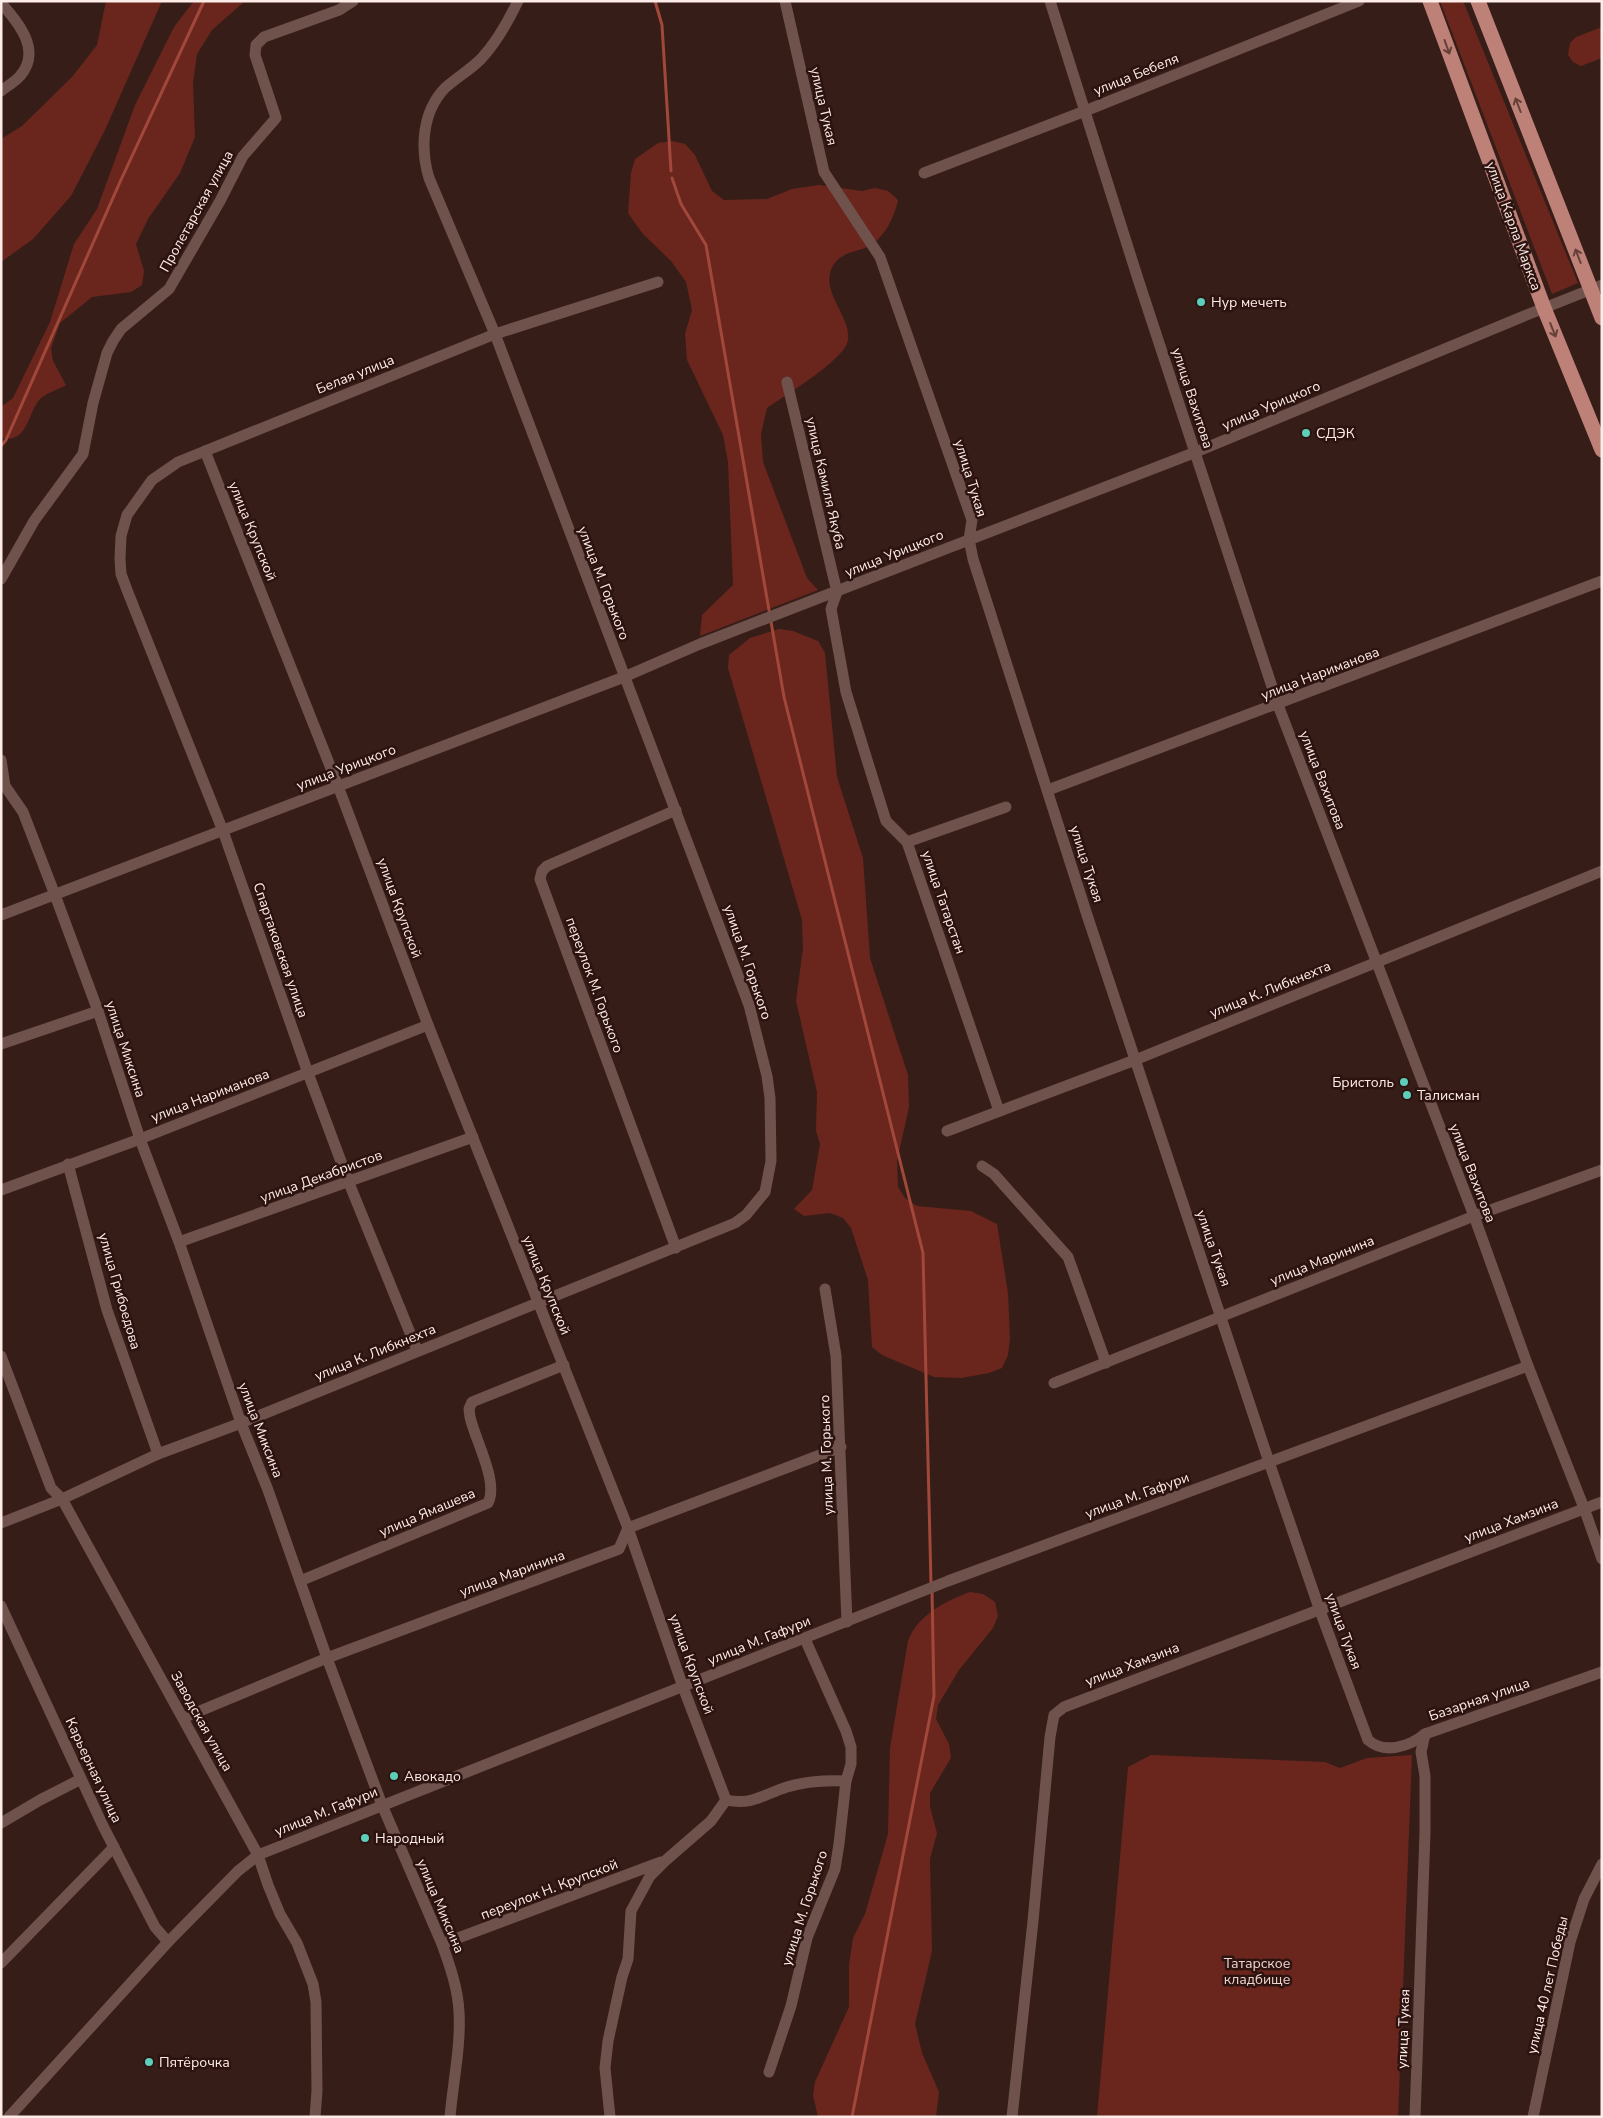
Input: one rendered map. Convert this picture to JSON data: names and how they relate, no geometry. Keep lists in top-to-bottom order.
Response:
{
  "streets": {
    "main road": ["улица Карла Маркса"],
    "street": [
      "улица Бебеля",
      "улица Тукая",
      "Пролетарская улица",
      "Белая улица",
      "улица Вахитова",
      "улица Урицкого",
      "улица Камиля Якуба",
      "улица Крупской",
      "улица М. Горького",
      "улица Нариманова",
      "улица Татарстан",
      "Спартаковская улица",
      "переулок М. Горького",
      "улица К. Либкнехта",
      "улица Миксина",
      "улица Декабристов",
      "улица Маринина",
      "улица Грибоедова",
      "улица М. Гафури",
      "улица Ямашева",
      "улица Хамзина",
      "Базарная улица",
      "Заводская улица",
      "Карьерная улица",
      "переулок Н. Крупской",
      "улица 40 лет Победы"
    ]
  },
  "crossings": [
    ["улица Бебеля", "улица Вахитова"],
    ["улица Тукая", "улица Урицкого"],
    ["улица Тукая", "улица Нариманова"],
    ["улица Тукая", "улица К. Либкнехта"],
    ["улица Тукая", "улица Маринина"],
    ["улица Тукая", "улица М. Гафури"],
    ["улица Тукая", "улица Хамзина"],
    ["улица Тукая", "Базарная улица"],
    ["улица Карла Маркса", "улица Урицкого"],
    ["Белая улица", "улица Крупской"],
    ["Белая улица", "улица М. Горького"],
    ["Белая улица", "Спартаковская улица"],
    ["улица Вахитова", "улица Урицкого"],
    ["улица Вахитова", "улица Нариманова"],
    ["улица Вахитова", "улица К. Либкнехта"],
    ["улица Вахитова", "улица Маринина"],
    ["улица Вахитова", "улица М. Гафури"],
    ["улица Вахитова", "улица Хамзина"],
    ["улица Урицкого", "улица Камиля Якуба"],
    ["улица Урицкого", "улица Крупской"],
    ["улица Урицкого", "улица М. Горького"],
    ["улица Урицкого", "улица Татарстан"],
    ["улица Урицкого", "Спартаковская улица"],
    ["улица Урицкого", "улица Миксина"],
    ["улица Камиля Якуба", "улица Татарстан"],
    ["улица Крупской", "улица Нариманова"],
    ["улица Крупской", "улица К. Либкнехта"],
    ["улица Крупской", "улица Декабристов"],
    ["улица Крупской", "улица Маринина"],
    ["улица Крупской", "улица М. Гафури"],
    ["улица Крупской", "улица Ямашева"],
    ["улица М. Горького", "переулок М. Горького"],
    ["улица М. Горького", "улица К. Либкнехта"],
    ["улица М. Горького", "улица М. Гафури"],
    ["улица Нариманова", "Спартаковская улица"],
    ["улица Нариманова", "улица Миксина"],
    ["улица Нариманова", "улица Грибоедова"],
    ["улица Татарстан", "улица К. Либкнехта"],
    ["Спартаковская улица", "улица К. Либкнехта"],
    ["Спартаковская улица", "улица Декабристов"],
    ["переулок М. Горького", "улица К. Либкнехта"],
    ["улица К. Либкнехта", "улица Миксина"],
    ["улица К. Либкнехта", "улица Грибоедова"],
    ["улица К. Либкнехта", "Заводская улица"],
    ["улица Миксина", "улица Декабристов"],
    ["улица Миксина", "улица Маринина"],
    ["улица Миксина", "улица М. Гафури"],
    ["улица Миксина", "улица Ямашева"],
    ["улица Миксина", "переулок Н. Крупской"],
    ["улица Маринина", "Заводская улица"],
    ["улица М. Гафури", "Заводская улица"],
    ["улица М. Гафури", "Карьерная улица"]
  ],
  "parks": ["Татарское кладбище"],
  "places": [
    "Нур мечеть",
    "СДЭК",
    "Бристоль",
    "Талисман",
    "Авокадо",
    "Народный",
    "Пятёрочка"
  ]
}
